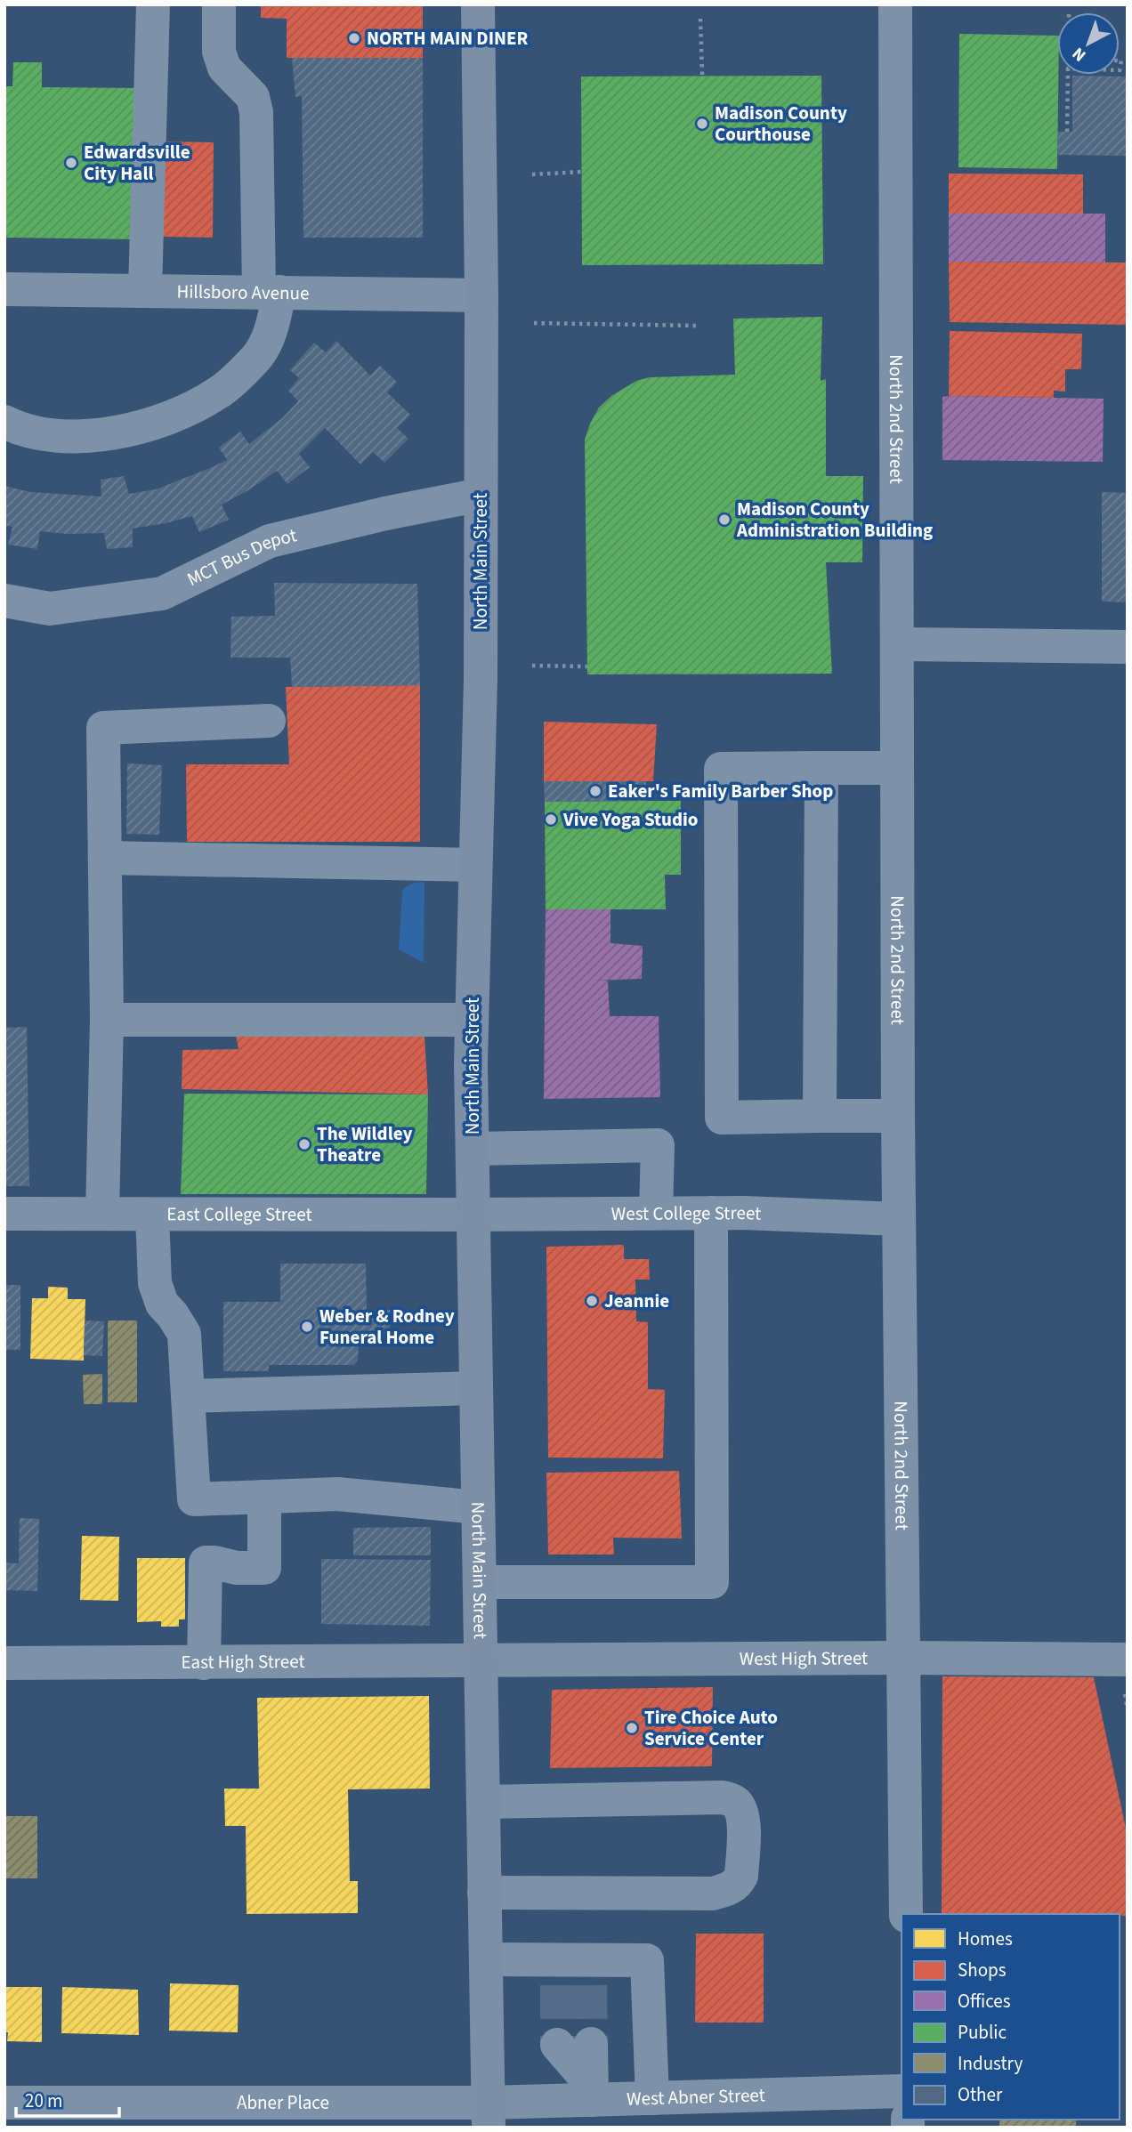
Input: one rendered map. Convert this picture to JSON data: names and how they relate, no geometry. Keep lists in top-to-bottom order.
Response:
{
  "streets": {
    "main road": ["North Main Street"],
    "street": [
      "Hillsboro Avenue",
      "North 2nd Street",
      "MCT Bus Depot",
      "West College Street",
      "East College Street",
      "West High Street",
      "East High Street",
      "West Abner Street",
      "Abner Place"
    ]
  },
  "crossings": [
    ["Hillsboro Avenue", "North Main Street"],
    ["North 2nd Street", "West College Street"],
    ["North 2nd Street", "West High Street"],
    ["MCT Bus Depot", "North Main Street"],
    ["North Main Street", "West College Street"],
    ["North Main Street", "East College Street"],
    ["North Main Street", "West High Street"],
    ["North Main Street", "East High Street"],
    ["North Main Street", "West Abner Street"],
    ["North Main Street", "Abner Place"],
    ["West College Street", "East College Street"],
    ["West High Street", "East High Street"],
    ["West Abner Street", "Abner Place"]
  ],
  "places": [
    "NORTH MAIN DINER",
    "Madison County Courthouse",
    "Edwardsville City Hall",
    "Madison County Administration Building",
    "Eaker's Family Barber Shop",
    "Vive Yoga Studio",
    "The Wildley Theatre",
    "Jeannie",
    "Weber & Rodney Funeral Home",
    "Tire Choice Auto Service Center"
  ],
  "legend": [
    "Homes",
    "Shops",
    "Offices",
    "Public",
    "Industry",
    "Other"
  ],
  "scale_bar": "20 m",
  "north": "bottom left"
}
